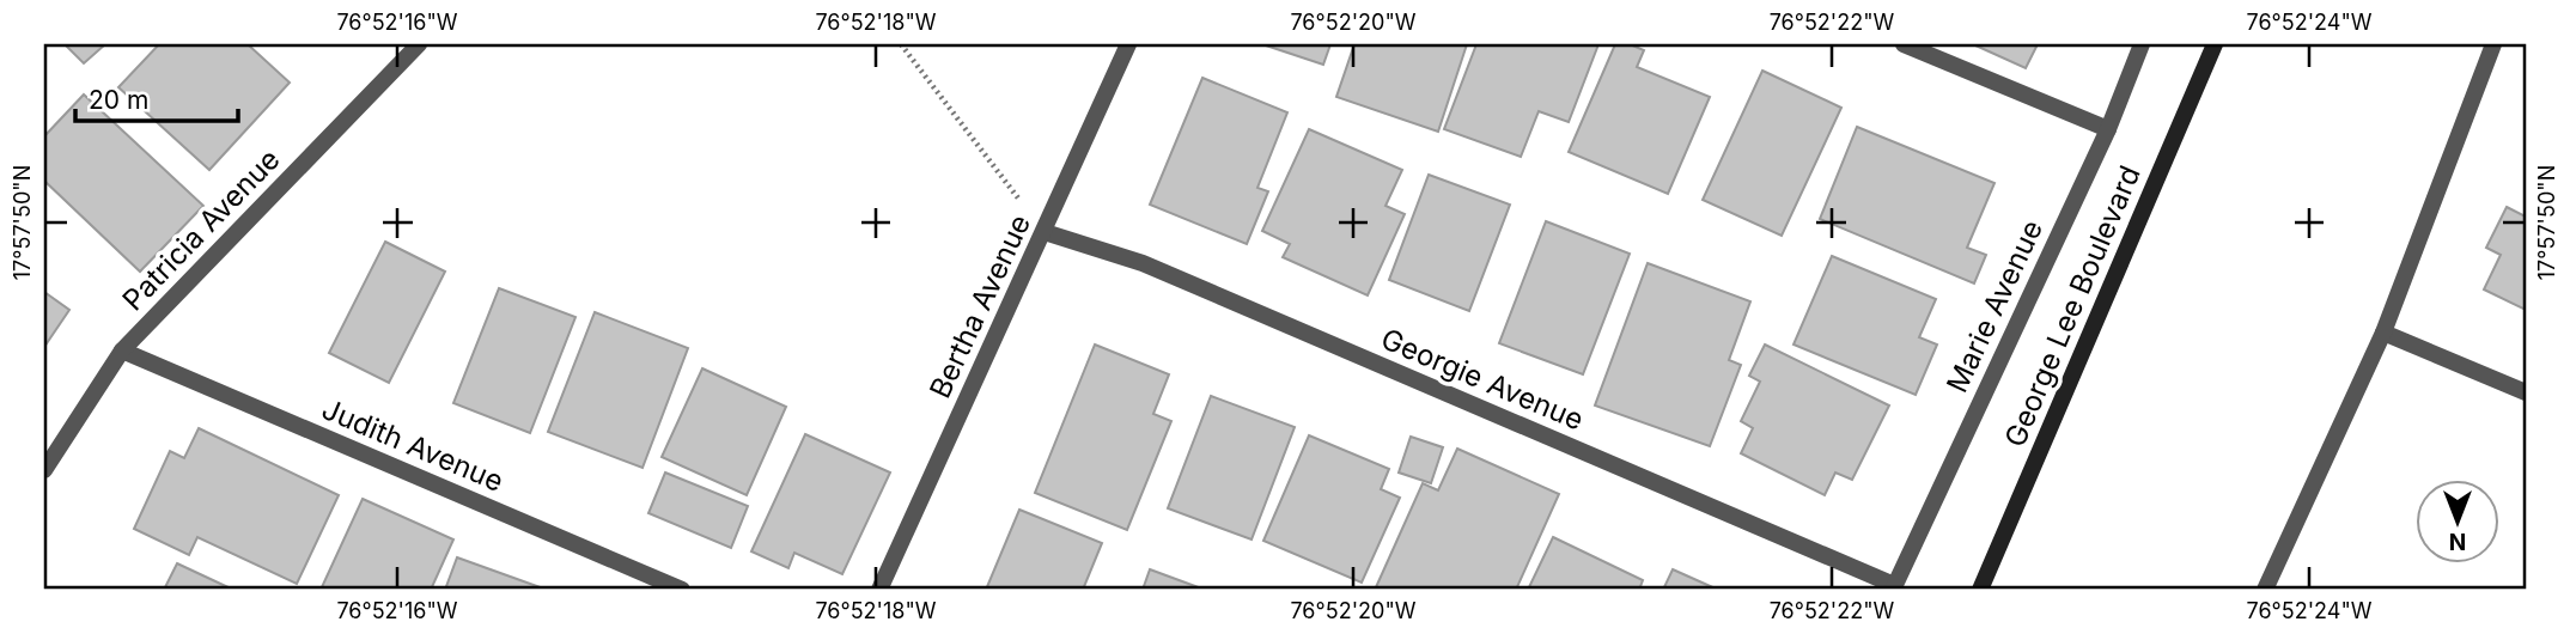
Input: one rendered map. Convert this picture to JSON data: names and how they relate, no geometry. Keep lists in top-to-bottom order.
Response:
{
  "streets": {
    "main road": ["George Lee Boulevard"],
    "street": [
      "Patricia Avenue",
      "Bertha Avenue",
      "Marie Avenue",
      "Georgie Avenue",
      "Judith Avenue"
    ]
  },
  "crossings": [
    ["Patricia Avenue", "Judith Avenue"],
    ["Bertha Avenue", "Georgie Avenue"],
    ["Marie Avenue", "Georgie Avenue"]
  ],
  "scale_bar": "20 m",
  "north": "bottom",
  "coordinates": [
    "76°52'16\"W",
    "76°52'18\"W",
    "76°52'20\"W",
    "76°52'22\"W",
    "76°52'24\"W",
    "17°57'50\"N"
  ]
}
